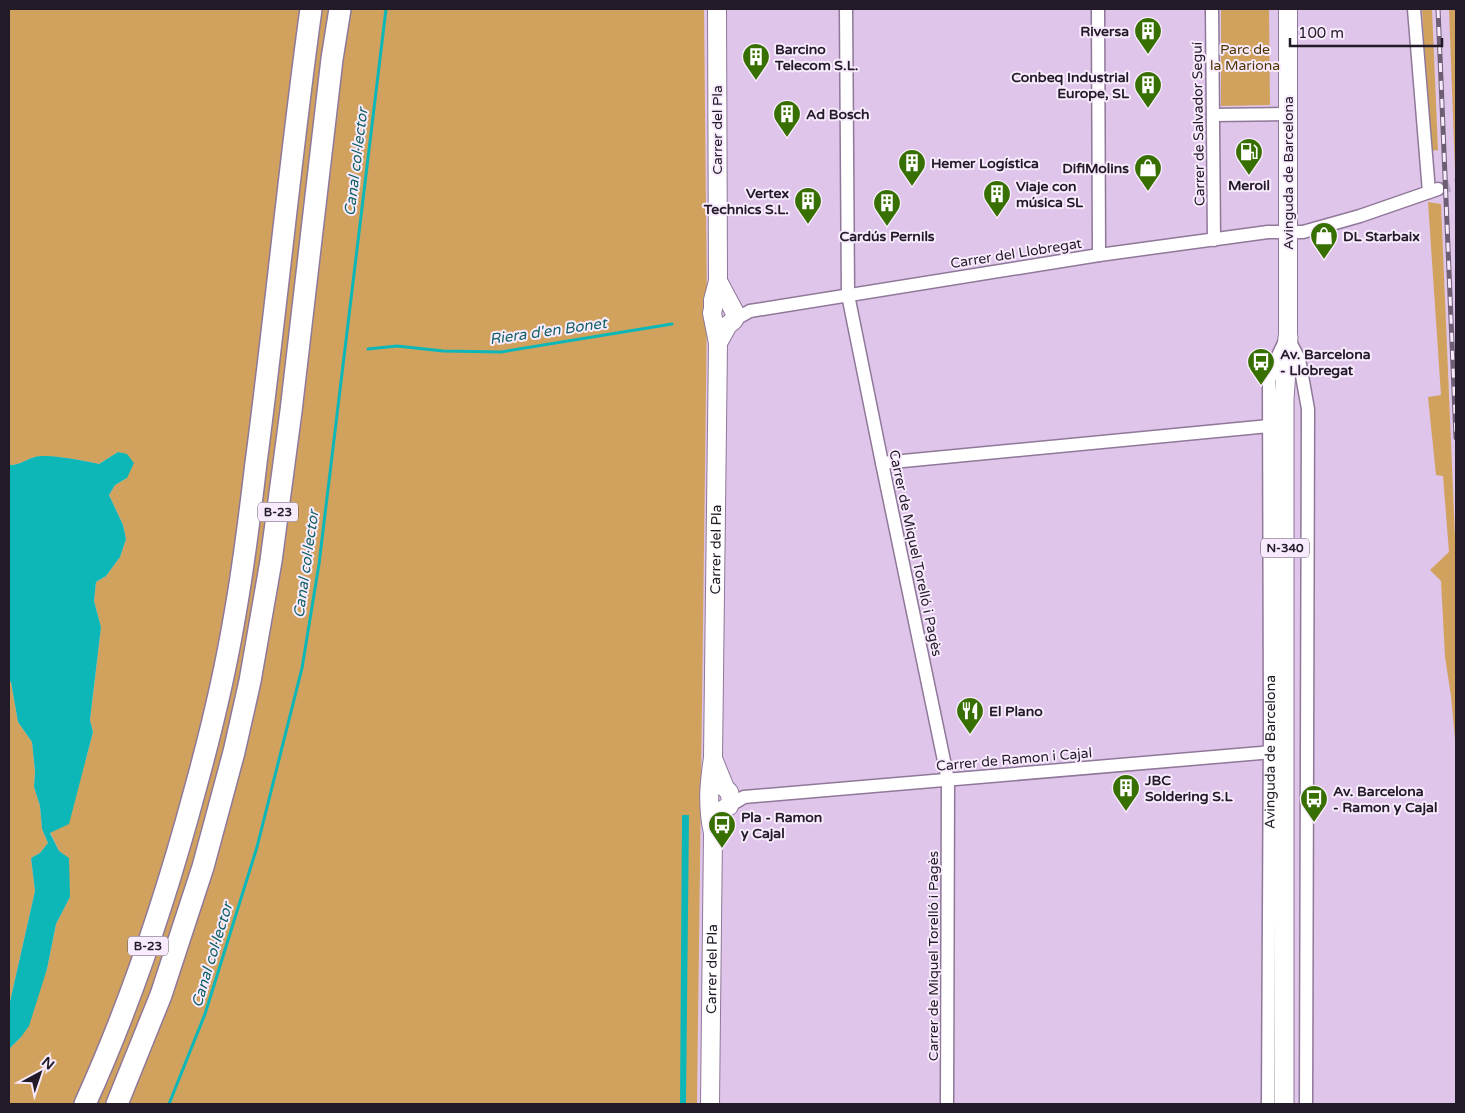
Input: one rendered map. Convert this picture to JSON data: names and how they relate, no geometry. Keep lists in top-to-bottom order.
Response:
{
  "streets": {
    "highway": ["B-23"],
    "main road": ["Carrer del Pla", "Avinguda de Barcelona", "N-340"],
    "street": [
      "Carrer de Salvador Seguí",
      "Carrer del Llobregat",
      "Carrer de Miquel Torelló i Pagès",
      "Carrer de Ramon i Cajal"
    ]
  },
  "crossings": [
    ["Carrer de Salvador Seguí", "Carrer del Llobregat"],
    ["Carrer del Pla", "Carrer del Llobregat"],
    ["Carrer del Pla", "Carrer de Ramon i Cajal"],
    ["Avinguda de Barcelona", "Carrer del Llobregat"],
    ["Avinguda de Barcelona", "Carrer de Ramon i Cajal"],
    ["Carrer del Llobregat", "Carrer de Miquel Torelló i Pagès"],
    ["Carrer de Miquel Torelló i Pagès", "Carrer de Ramon i Cajal"]
  ],
  "water": ["Canal col·lector", "Riera d'en Bonet"],
  "parks": ["Parc de la Mariona"],
  "places": {
    "building": [
      "Riversa",
      "Barcino Telecom S.L.",
      "Conbeq Industrial Europe, SL",
      "Ad Bosch",
      "Hemer Logística",
      "Viaje con música SL",
      "Vertex Technics S.L.",
      "Cardús Pernils",
      "JBC Soldering S.L"
    ],
    "fuel station": ["Meroil"],
    "shop": ["DifiMolins", "DL Starbaix"],
    "bus stop": ["Av. Barcelona - Llobregat", "Av. Barcelona - Ramon y Cajal", "Pla - Ramon y Cajal"],
    "restaurant": ["El Plano"]
  },
  "scale_bar": "100 m",
  "north": "top right"
}
